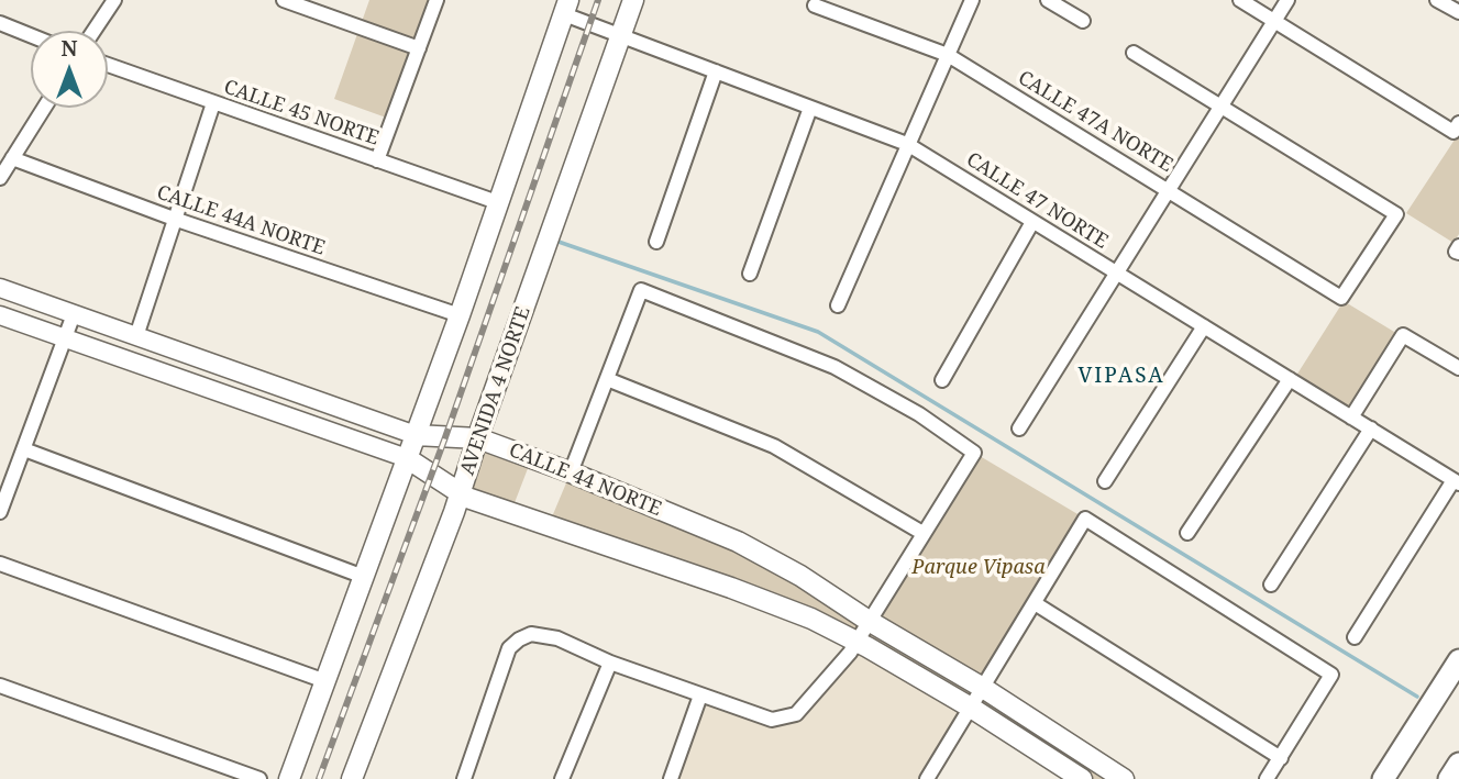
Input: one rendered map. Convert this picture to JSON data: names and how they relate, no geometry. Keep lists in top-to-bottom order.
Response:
{
  "streets": {
    "main road": ["AVENIDA 4 NORTE", "CALLE 44 NORTE"],
    "street": [
      "CALLE 45 NORTE",
      "CALLE 47A NORTE",
      "CALLE 47 NORTE",
      "CALLE 44A NORTE"
    ]
  },
  "crossings": [
    ["CALLE 47 NORTE", "AVENIDA 4 NORTE"],
    ["AVENIDA 4 NORTE", "CALLE 44 NORTE"]
  ],
  "districts": ["VIPASA"],
  "parks": ["Parque Vipasa"],
  "north": "top"
}
